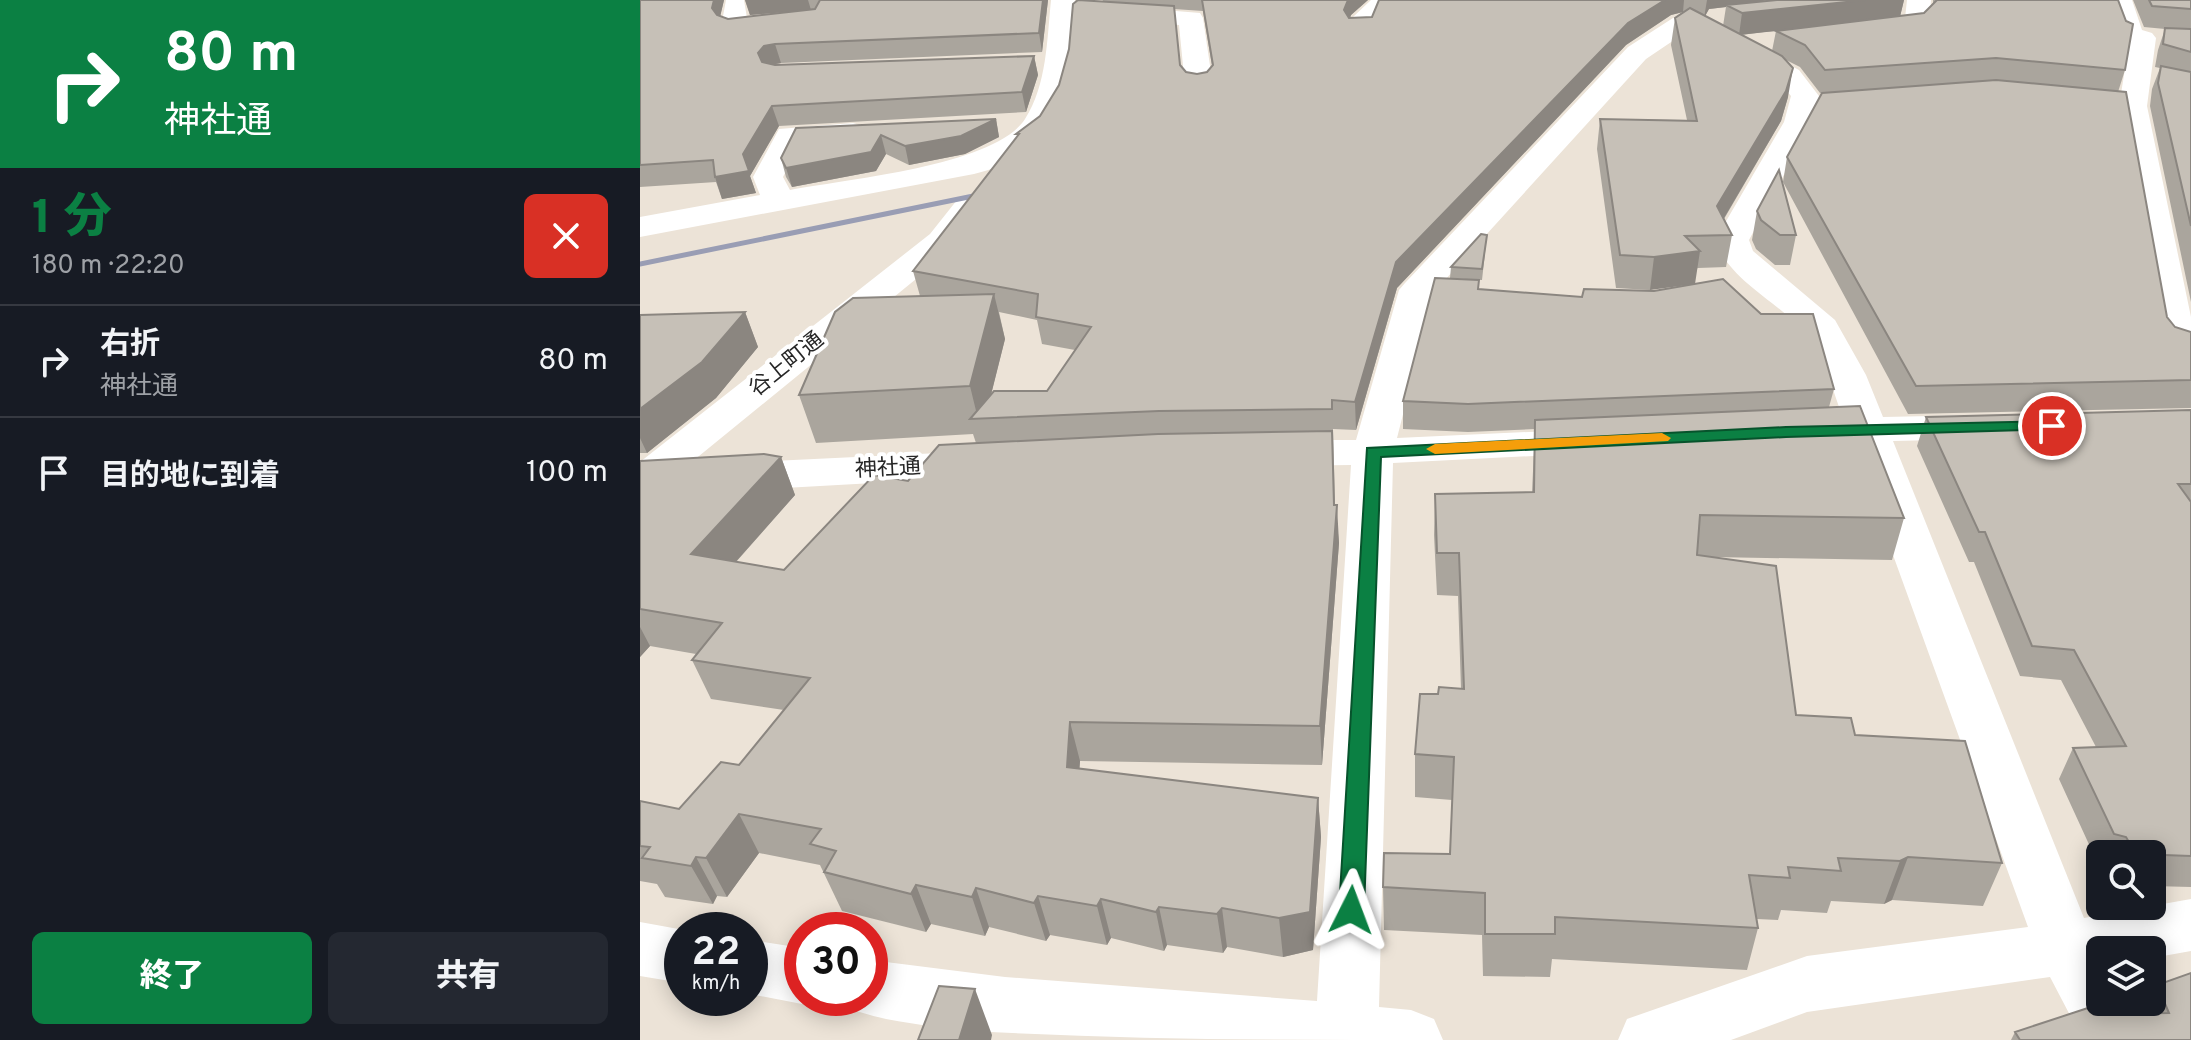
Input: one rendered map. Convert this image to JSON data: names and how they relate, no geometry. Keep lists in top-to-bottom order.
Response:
{
  "streets": {
    "street": ["谷上町通", "神社通"]
  },
  "crossings": [
    ["谷上町通", "神社通"]
  ],
  "page": {
    "turn": ["80 m", "神社通"],
    "heading": ["1 分", "180 m · 22:20"],
    "list": [
      {
        "name": "右折",
        "note": "神社通",
        "value": "80 m"
      },
      {
        "name": "目的地に到着",
        "value": "100 m"
      }
    ],
    "speed": "22 km/h",
    "limit": "30",
    "buttons": ["終了", "共有"]
  }
}
